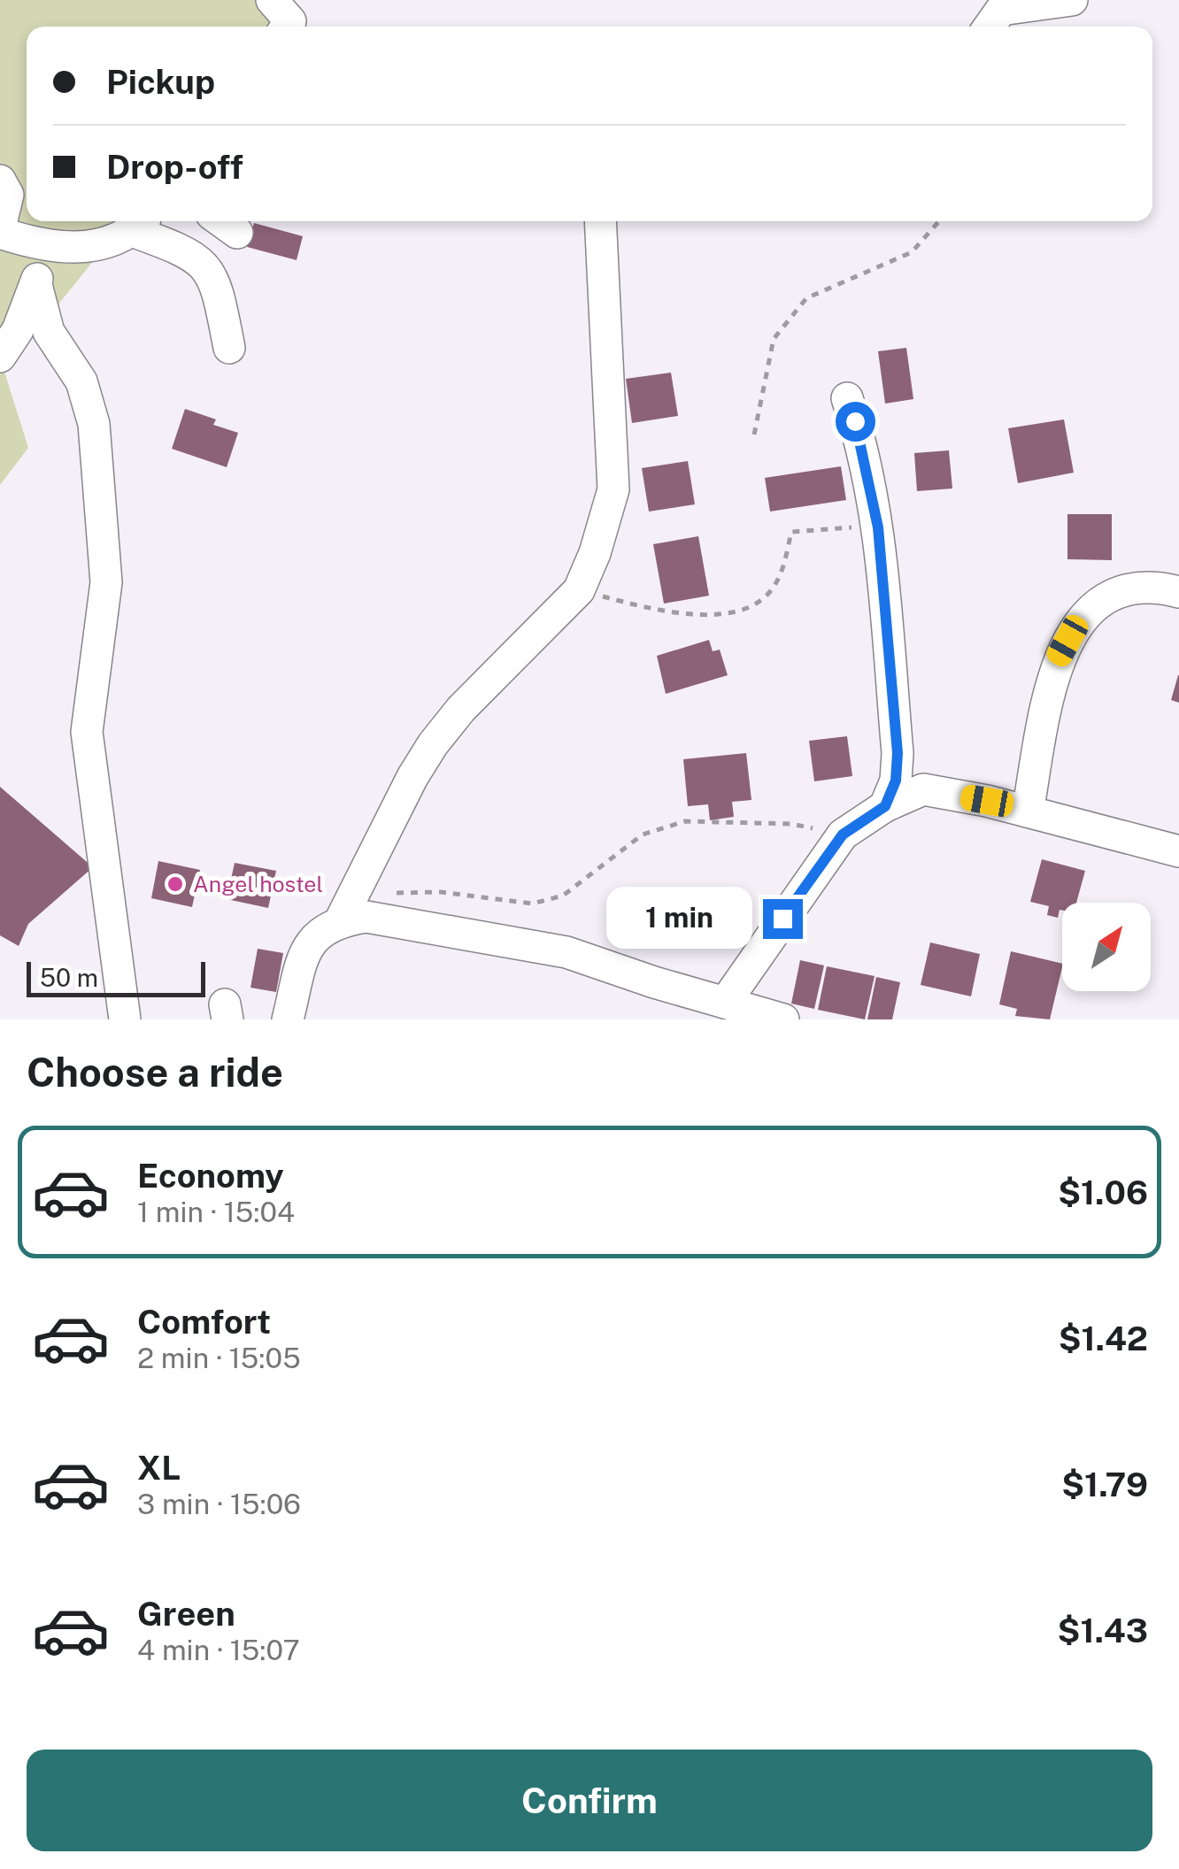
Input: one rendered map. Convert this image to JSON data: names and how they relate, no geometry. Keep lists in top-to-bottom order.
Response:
{
  "places": ["Angel hostel"],
  "scale_bar": "50 m",
  "north": "top right",
  "page": {
    "banner": ["Pickup", "Drop-off"],
    "bubble": "1 min",
    "scale": "50 m",
    "heading": "Choose a ride",
    "list": [
      {
        "name": "Economy",
        "note": "1 min · 15:04",
        "value": "$1.06"
      },
      {
        "name": "Comfort",
        "note": "2 min · 15:05",
        "value": "$1.42"
      },
      {
        "name": "XL",
        "note": "3 min · 15:06",
        "value": "$1.79"
      },
      {
        "name": "Green",
        "note": "4 min · 15:07",
        "value": "$1.43"
      }
    ],
    "buttons": "Confirm"
  }
}
